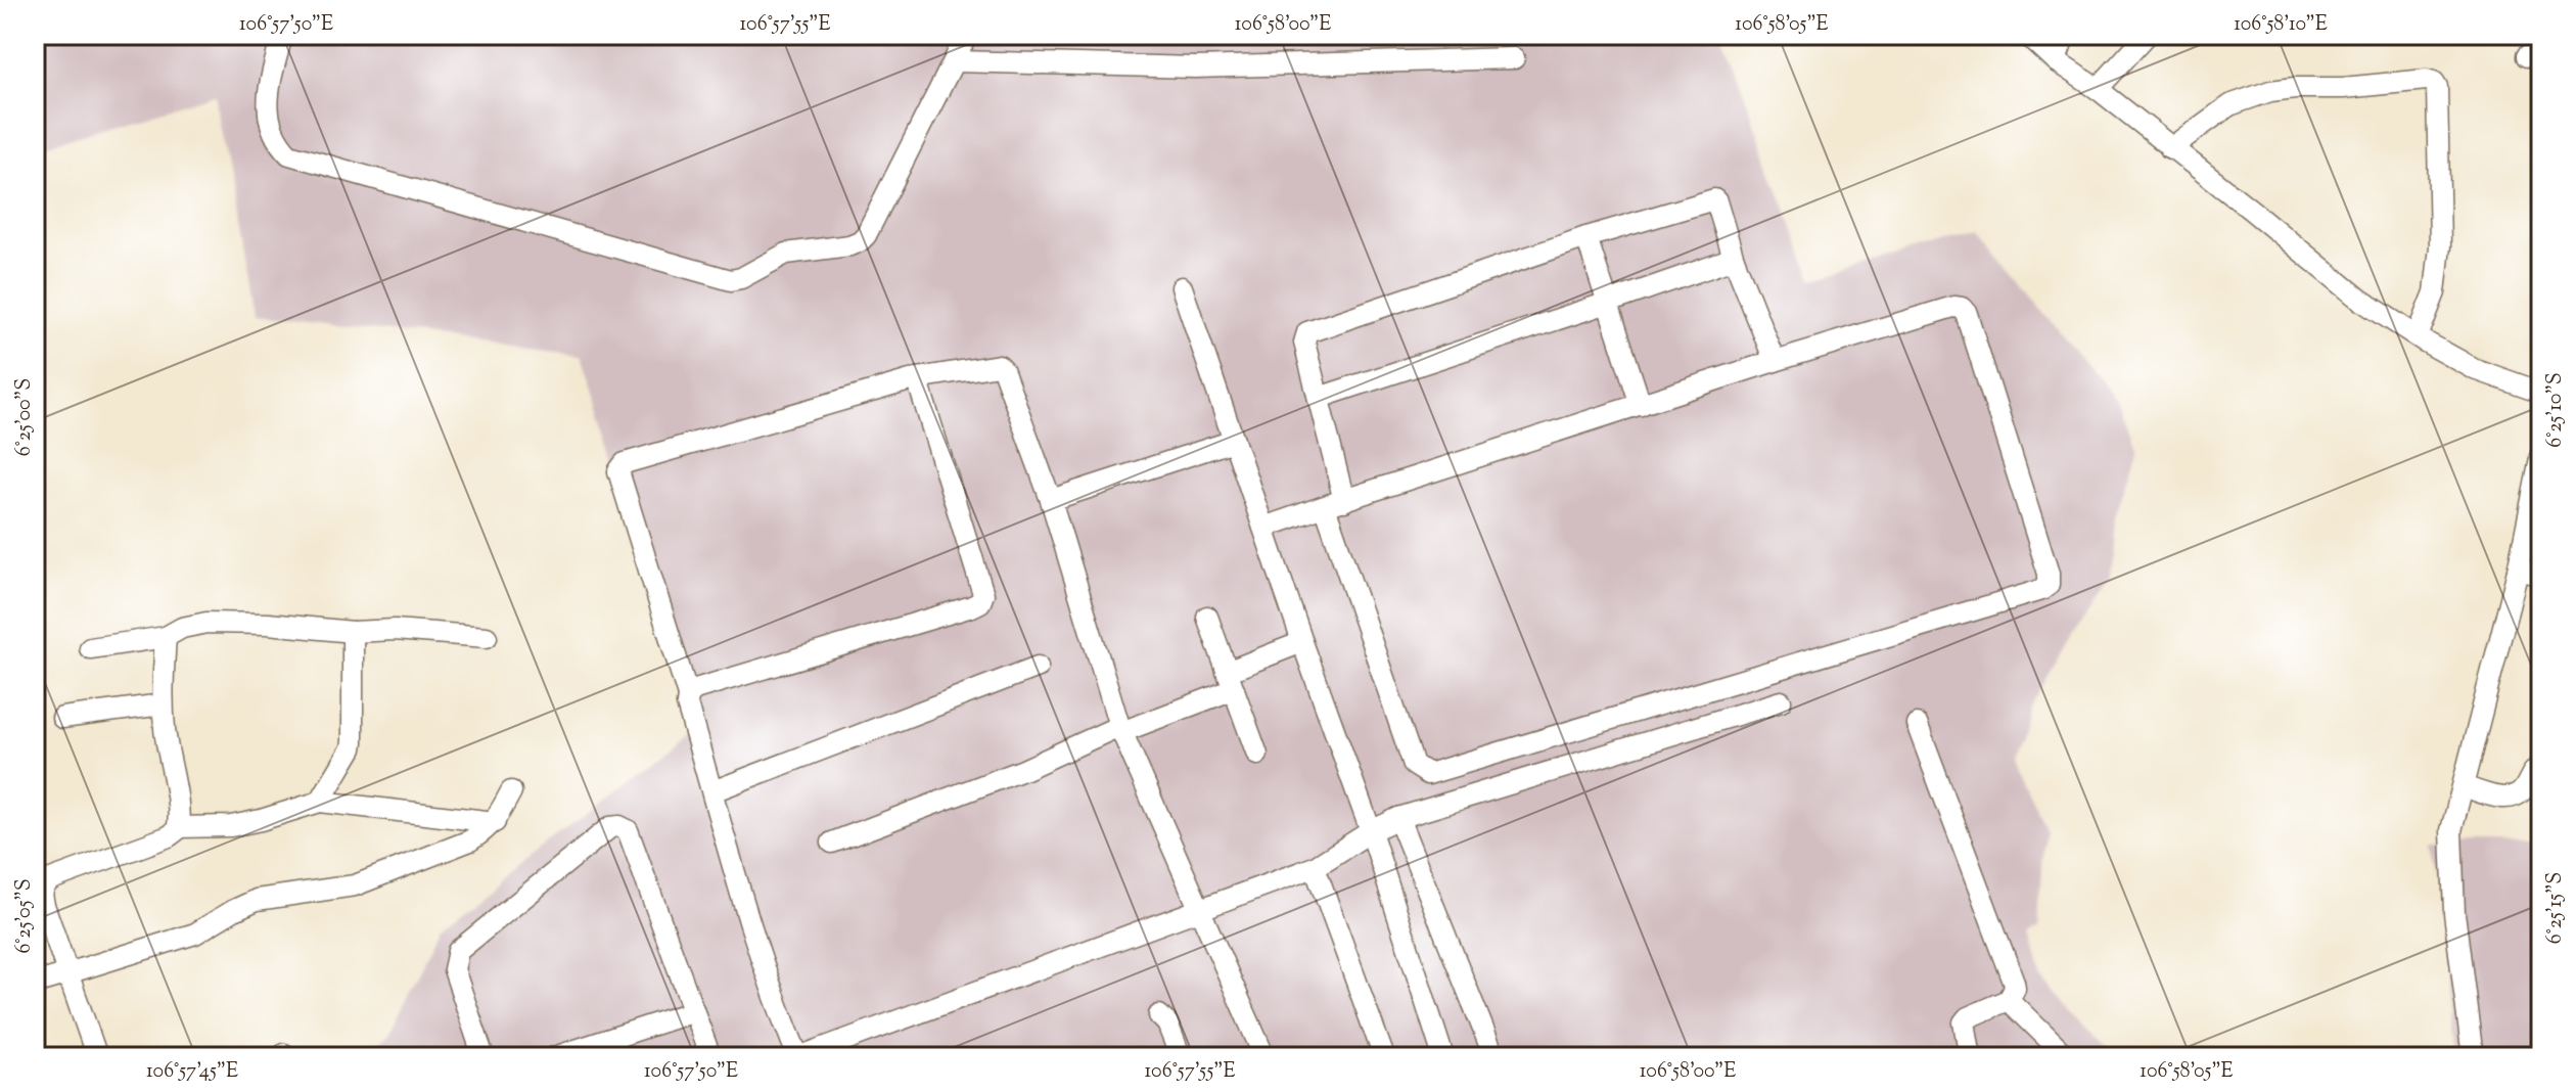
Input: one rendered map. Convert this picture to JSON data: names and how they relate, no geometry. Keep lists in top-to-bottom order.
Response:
{
  "coordinates": [
    "106°57'50\"E",
    "106°57'55\"E",
    "106°58'00\"E",
    "106°58'05\"E",
    "106°58'10\"E",
    "6°25'10\"S",
    "6°25'00\"S",
    "6°25'15\"S",
    "6°25'05\"S",
    "106°57'45\"E"
  ]
}
